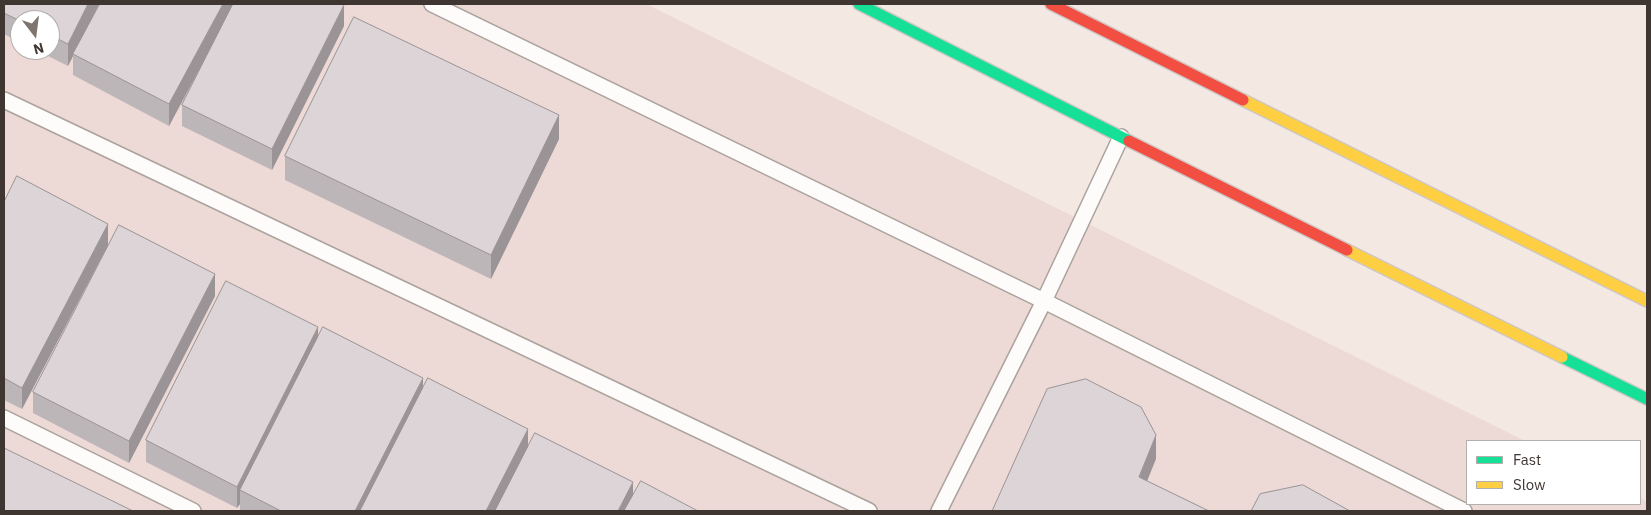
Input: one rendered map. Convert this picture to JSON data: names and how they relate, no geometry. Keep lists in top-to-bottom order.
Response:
{
  "legend": ["Fast", "Slow"],
  "north": "bottom"
}
